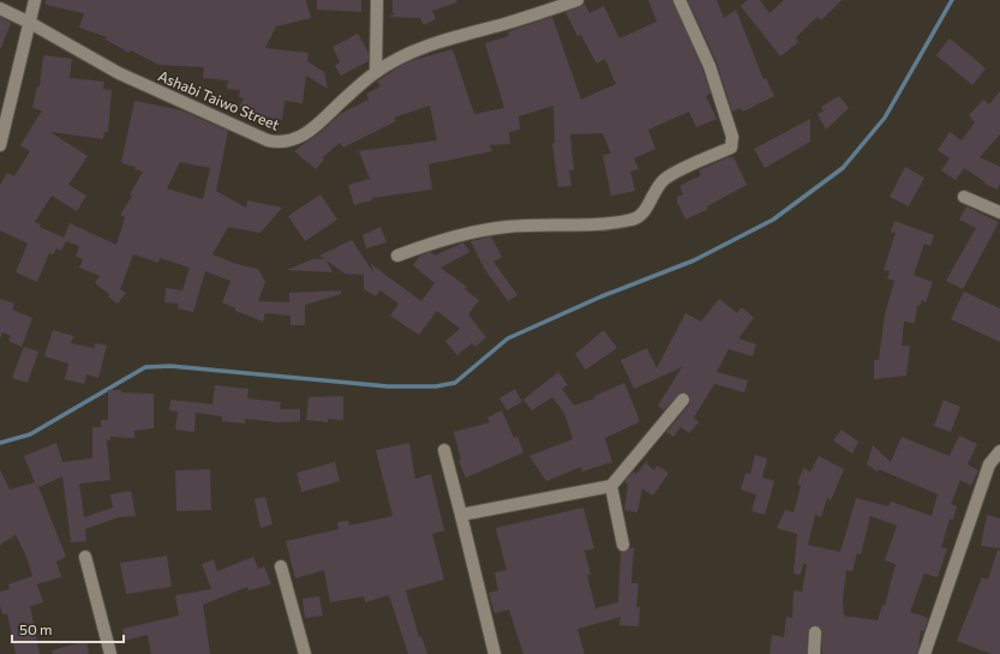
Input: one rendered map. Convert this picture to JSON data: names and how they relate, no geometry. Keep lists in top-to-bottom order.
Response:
{
  "streets": {
    "street": ["Ashabi Taiwo Street"]
  },
  "scale_bar": "50 m"
}
